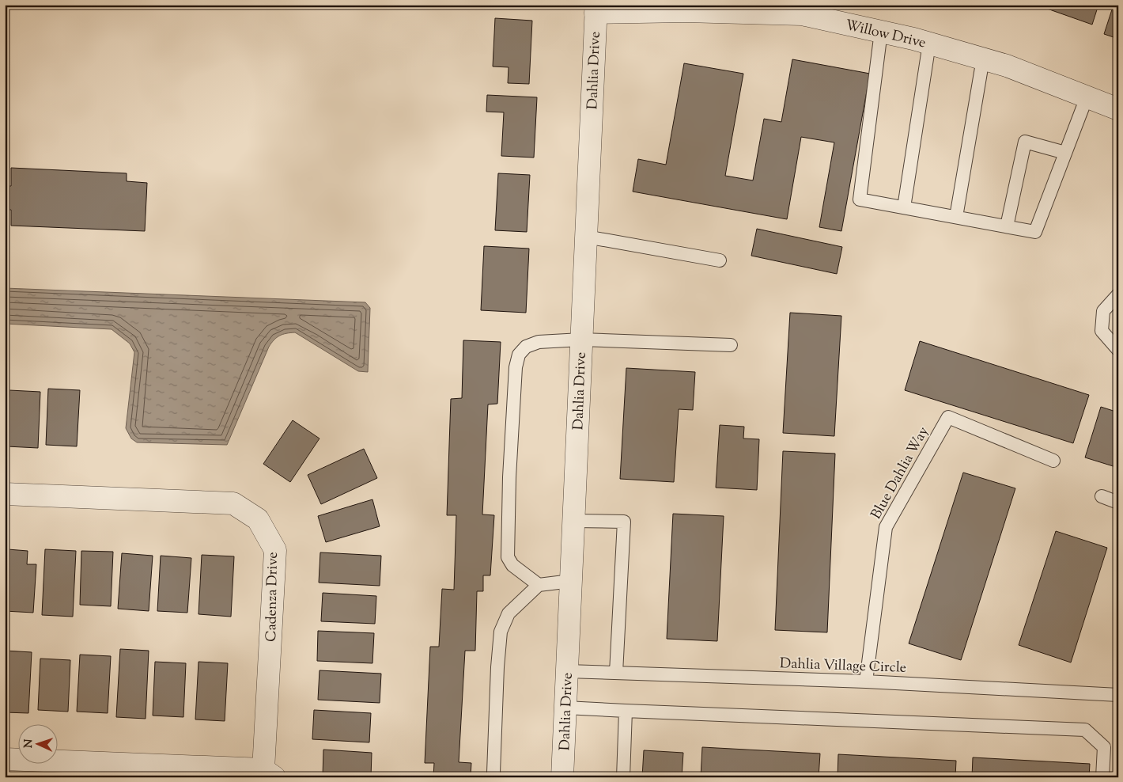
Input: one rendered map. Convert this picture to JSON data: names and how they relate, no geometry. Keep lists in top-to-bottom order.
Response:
{
  "streets": {
    "street": ["Willow Drive", "Dahlia Drive", "Cadenza Drive"],
    "lane": ["Blue Dahlia Way", "Dahlia Village Circle"]
  },
  "crossings": [
    ["Willow Drive", "Dahlia Drive"],
    ["Dahlia Drive", "Dahlia Village Circle"],
    ["Blue Dahlia Way", "Dahlia Village Circle"]
  ],
  "north": "left"
}
